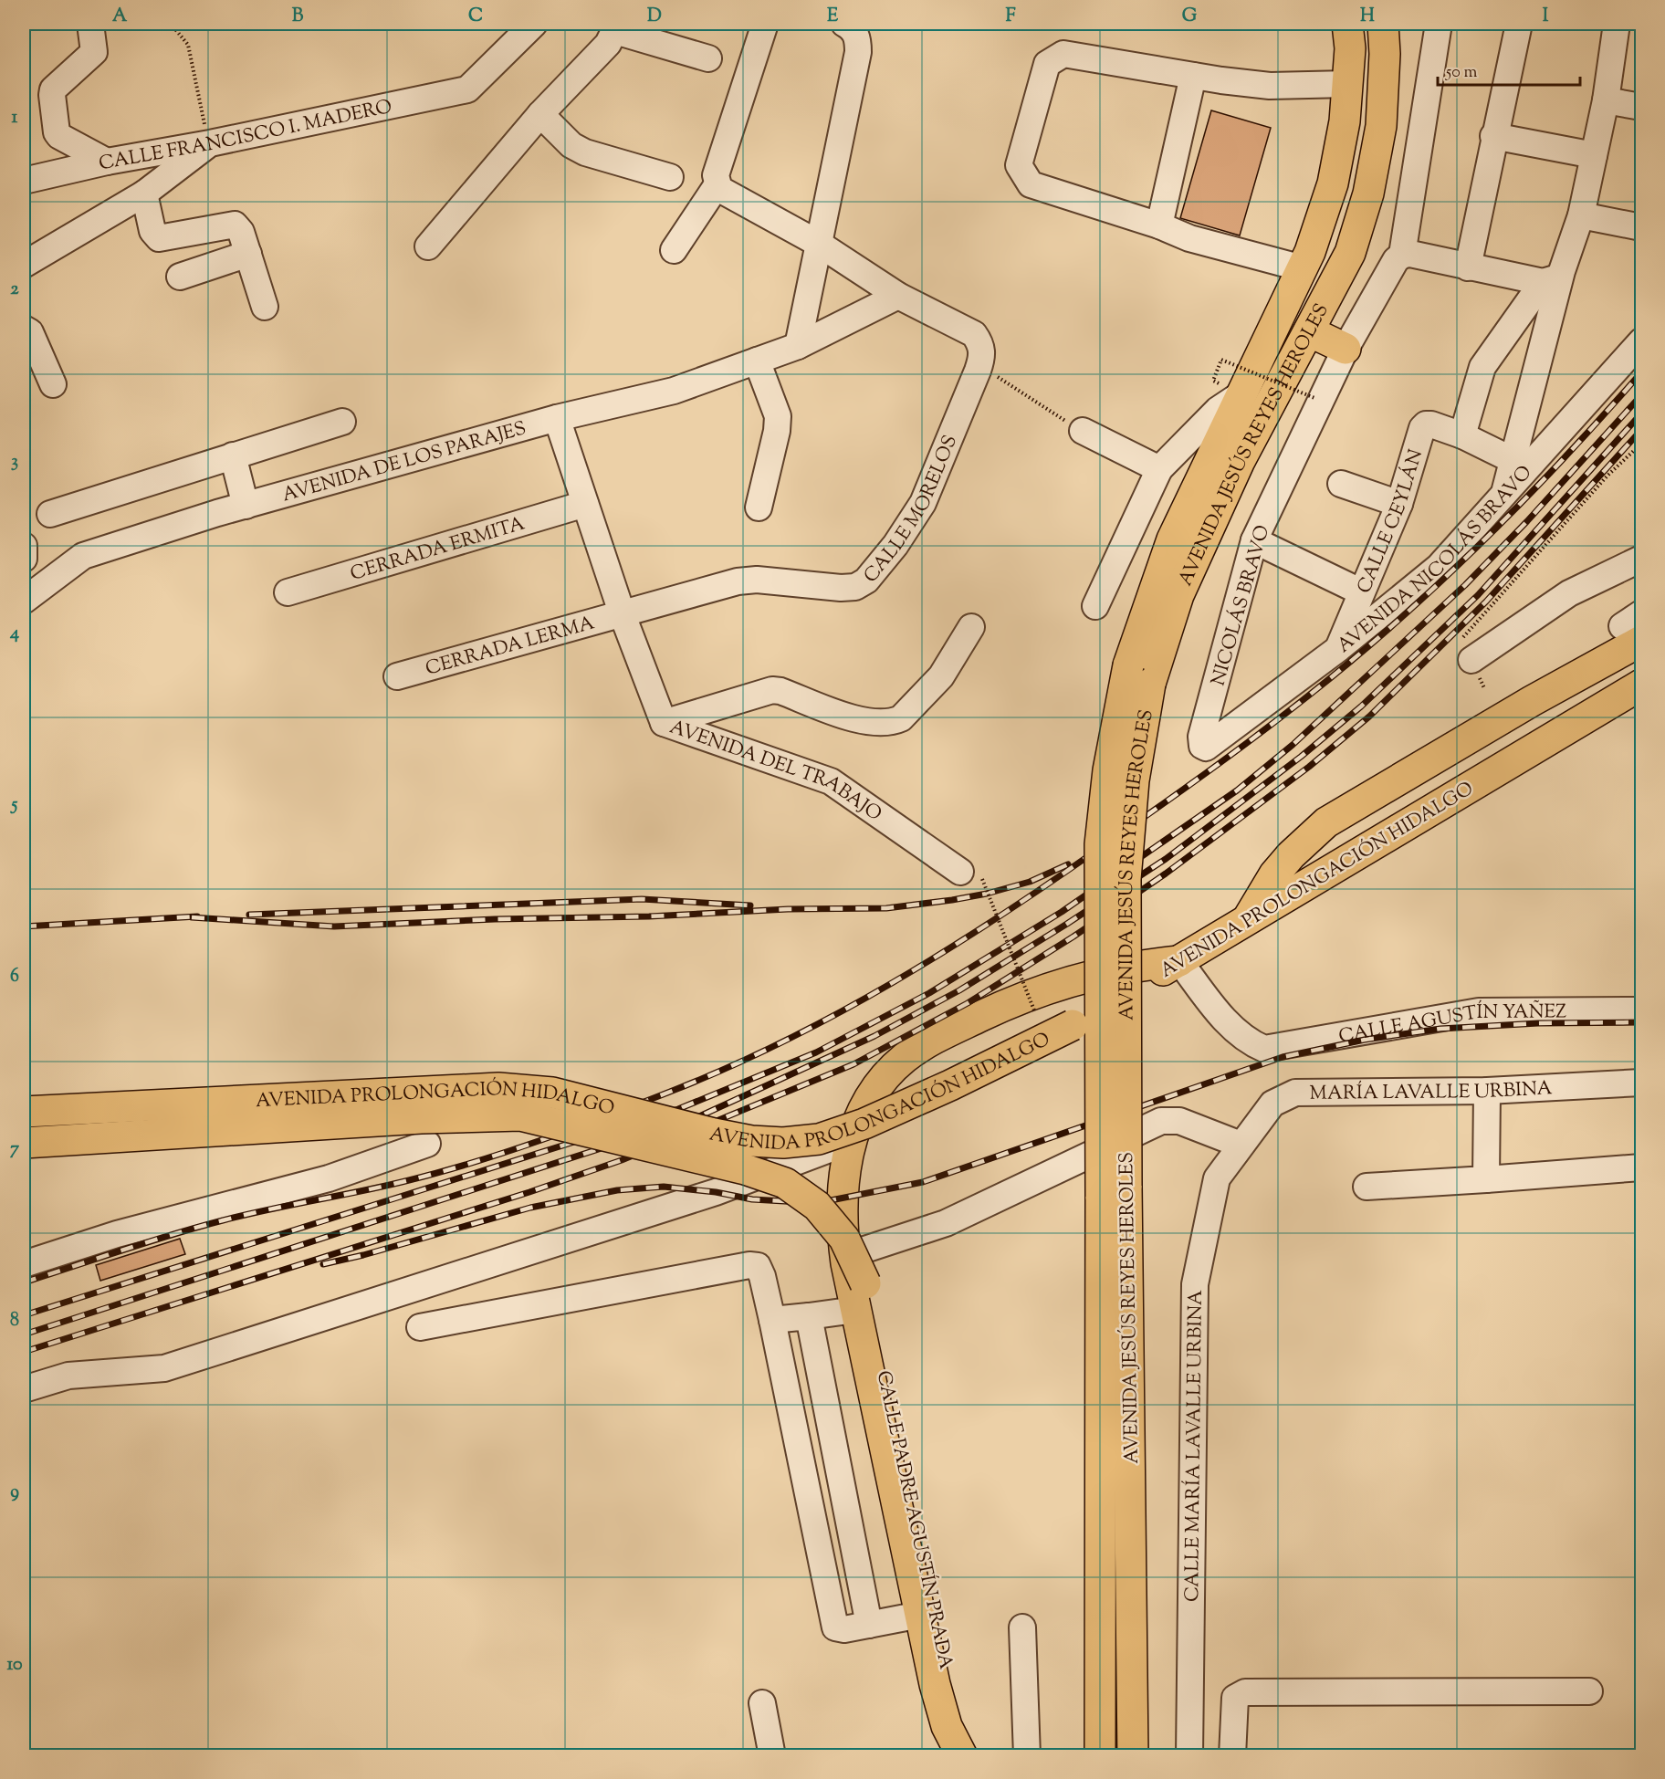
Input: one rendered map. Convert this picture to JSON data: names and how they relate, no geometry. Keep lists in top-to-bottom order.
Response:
{
  "streets": {
    "highway": ["AVENIDA JESÚS REYES HEROLES", "AVENIDA PROLONGACIÓN HIDALGO", "CALLE PADRE AGUSTÍN PRADA"],
    "street": [
      "CALLE FRANCISCO I. MADERO",
      "AVENIDA DE LOS PARAJES",
      "CALLE MORELOS",
      "CALLE CEYLÁN",
      "CERRADA ERMITA",
      "AVENIDA NICOLÁS BRAVO",
      "NICOLÁS BRAVO",
      "CERRADA LERMA",
      "AVENIDA DEL TRABAJO",
      "CALLE AGUSTÍN YAÑEZ",
      "MARÍA LAVALLE URBINA",
      "CALLE MARÍA LAVALLE URBINA"
    ]
  },
  "crossings": [
    ["AVENIDA DE LOS PARAJES", "AVENIDA DEL TRABAJO"],
    ["CALLE MORELOS", "CERRADA LERMA"],
    ["CALLE MORELOS", "AVENIDA DEL TRABAJO"],
    ["CALLE CEYLÁN", "AVENIDA NICOLÁS BRAVO"],
    ["CERRADA ERMITA", "AVENIDA DEL TRABAJO"],
    ["AVENIDA NICOLÁS BRAVO", "NICOLÁS BRAVO"],
    ["CERRADA LERMA", "AVENIDA DEL TRABAJO"],
    ["AVENIDA PROLONGACIÓN HIDALGO", "CALLE AGUSTÍN YAÑEZ"],
    ["AVENIDA PROLONGACIÓN HIDALGO", "CALLE PADRE AGUSTÍN PRADA"],
    ["MARÍA LAVALLE URBINA", "CALLE MARÍA LAVALLE URBINA"]
  ],
  "scale_bar": "50 m",
  "grid": {
    "columns": [
      "A",
      "B",
      "C",
      "D",
      "E",
      "F",
      "G",
      "H",
      "I"
    ],
    "rows": [
      "1",
      "2",
      "3",
      "4",
      "5",
      "6",
      "7",
      "8",
      "9",
      "10"
    ]
  }
}
